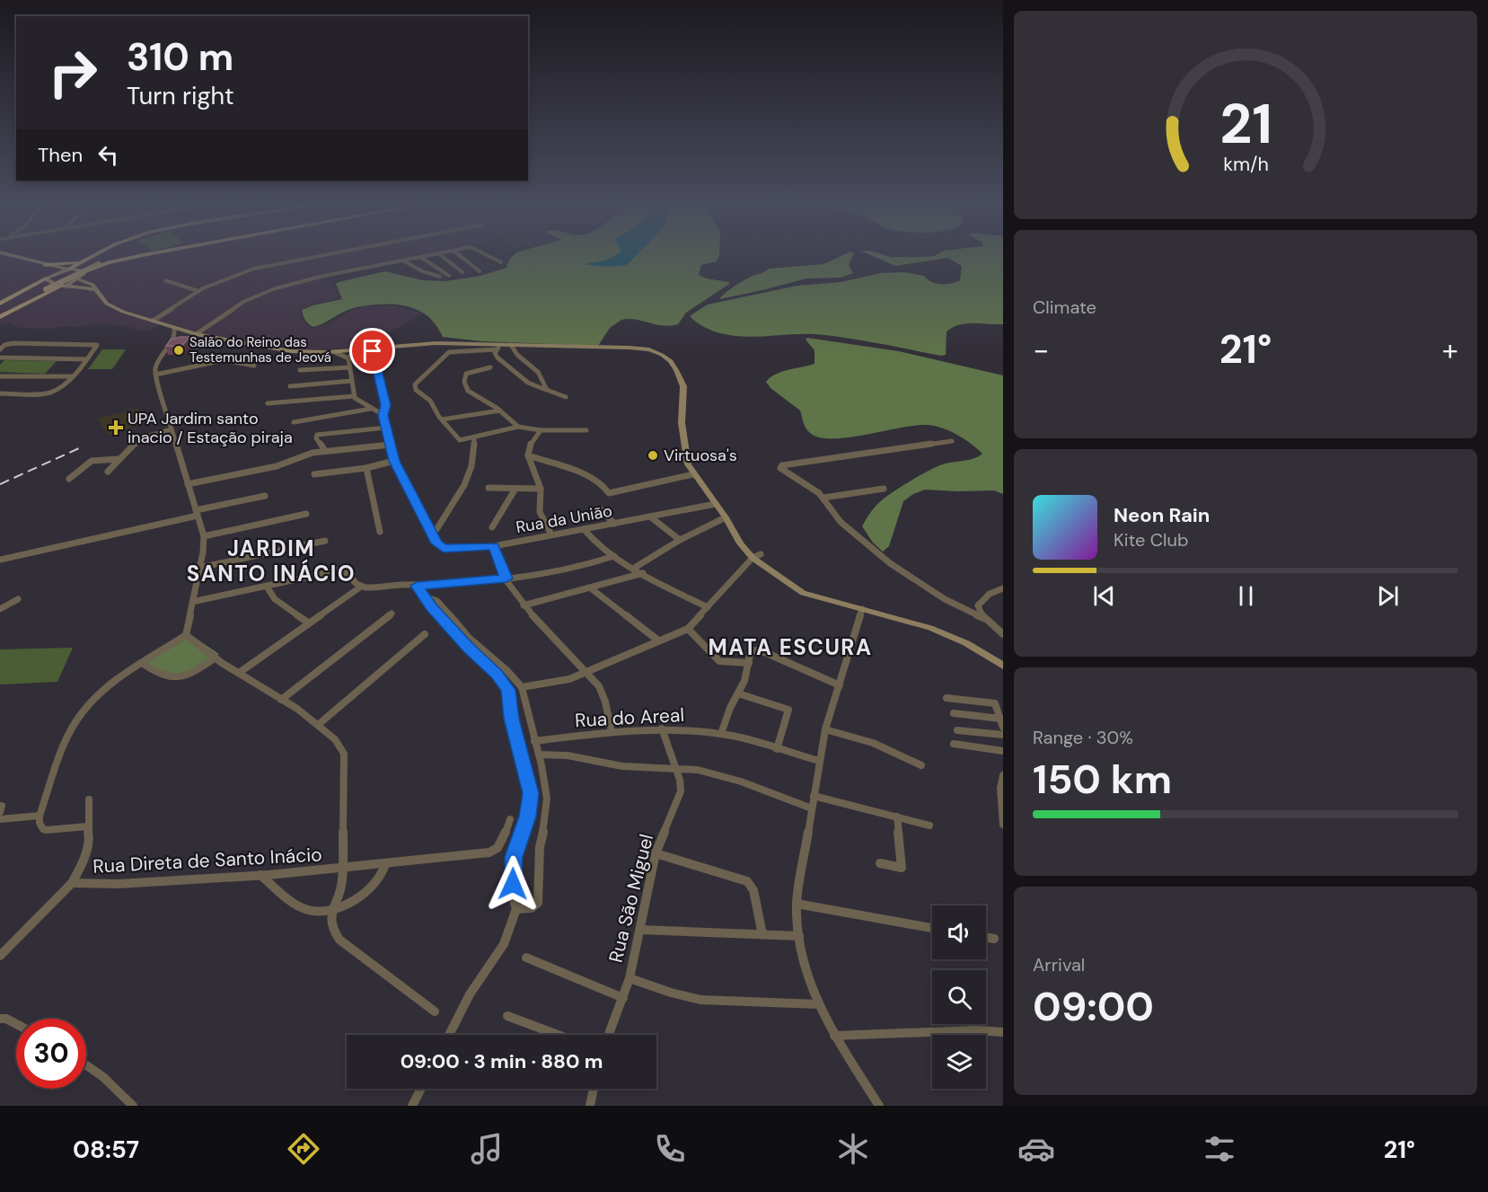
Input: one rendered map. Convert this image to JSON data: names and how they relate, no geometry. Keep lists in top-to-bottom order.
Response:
{
  "streets": {
    "street": [
      "Rua da União",
      "Rua do Areal",
      "Rua Direta de Santo Inácio",
      "Rua São Miguel"
    ]
  },
  "crossings": [
    ["Rua do Areal", "Rua São Miguel"]
  ],
  "districts": ["JARDIM SANTO INÁCIO", "MATA ESCURA"],
  "places": {
    "other": ["Salão do Reino das Testemunhas de Jeová", "Virtuosa's"],
    "health": ["UPA Jardim santo inacio / Estação piraja"]
  },
  "page": {
    "turn": ["310 m", "Turn right"],
    "then": "Then",
    "tile": [
      "Climate",
      ["Range · 30%", "150 km"],
      ["Arrival", "09:00"]
    ],
    "heat": ["−", "21°", "+"],
    "song": ["Neon Rain", "Kite Club"],
    "limit": "30",
    "trip": "09:00 · 3 min · 880 m",
    "tabs": ["08:57", "21°"],
    "gauge": ["21", "km/h"]
  }
}
